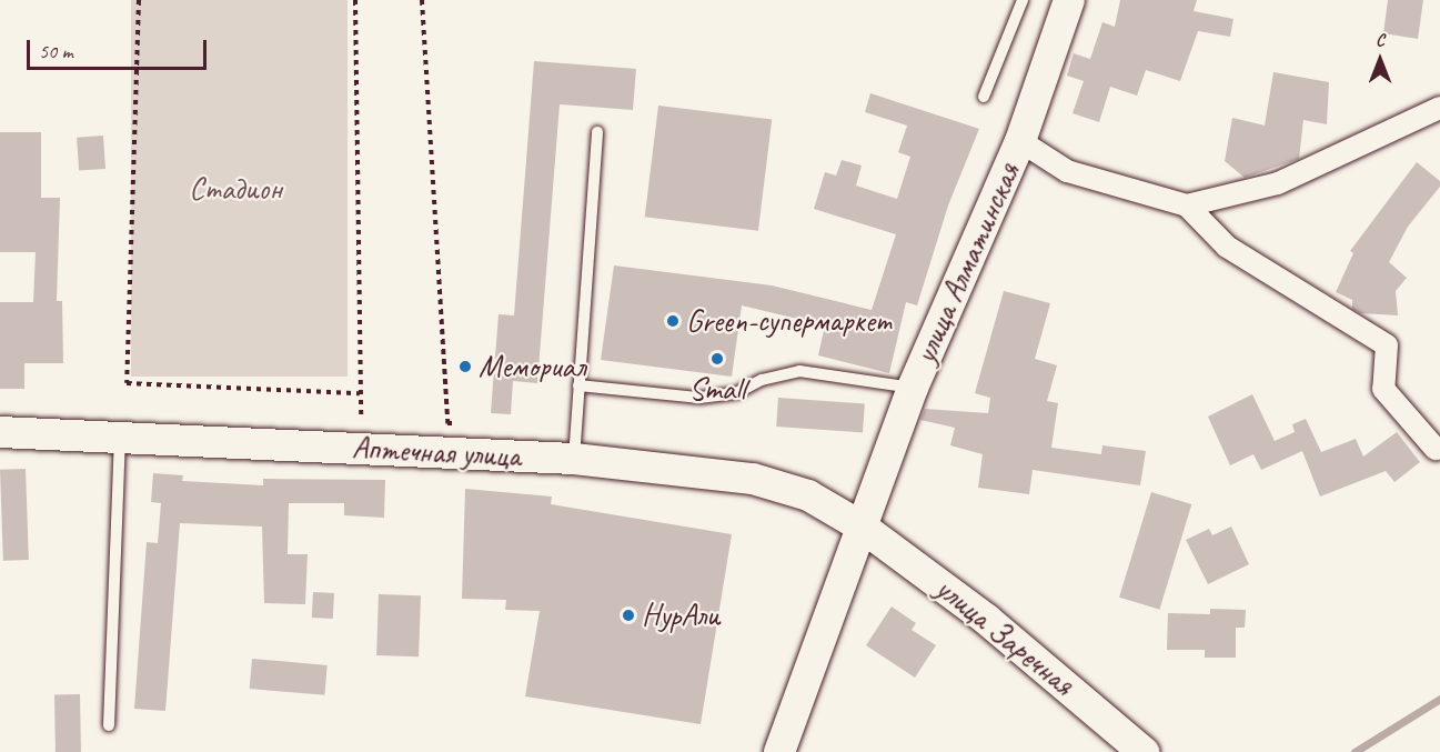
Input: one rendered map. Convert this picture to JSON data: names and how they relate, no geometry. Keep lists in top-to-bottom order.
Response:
{
  "streets": {
    "main road": ["улица Алматинская", "Аптечная улица", "улица Заречная"]
  },
  "crossings": [
    ["улица Алматинская", "Аптечная улица"],
    ["улица Алматинская", "улица Заречная"],
    ["Аптечная улица", "улица Заречная"]
  ],
  "parks": ["Стадион"],
  "places": [
    "Green-супермаркет",
    "Small",
    "Мемориал",
    "НурАли"
  ],
  "scale_bar": "50 m",
  "north": "top"
}
